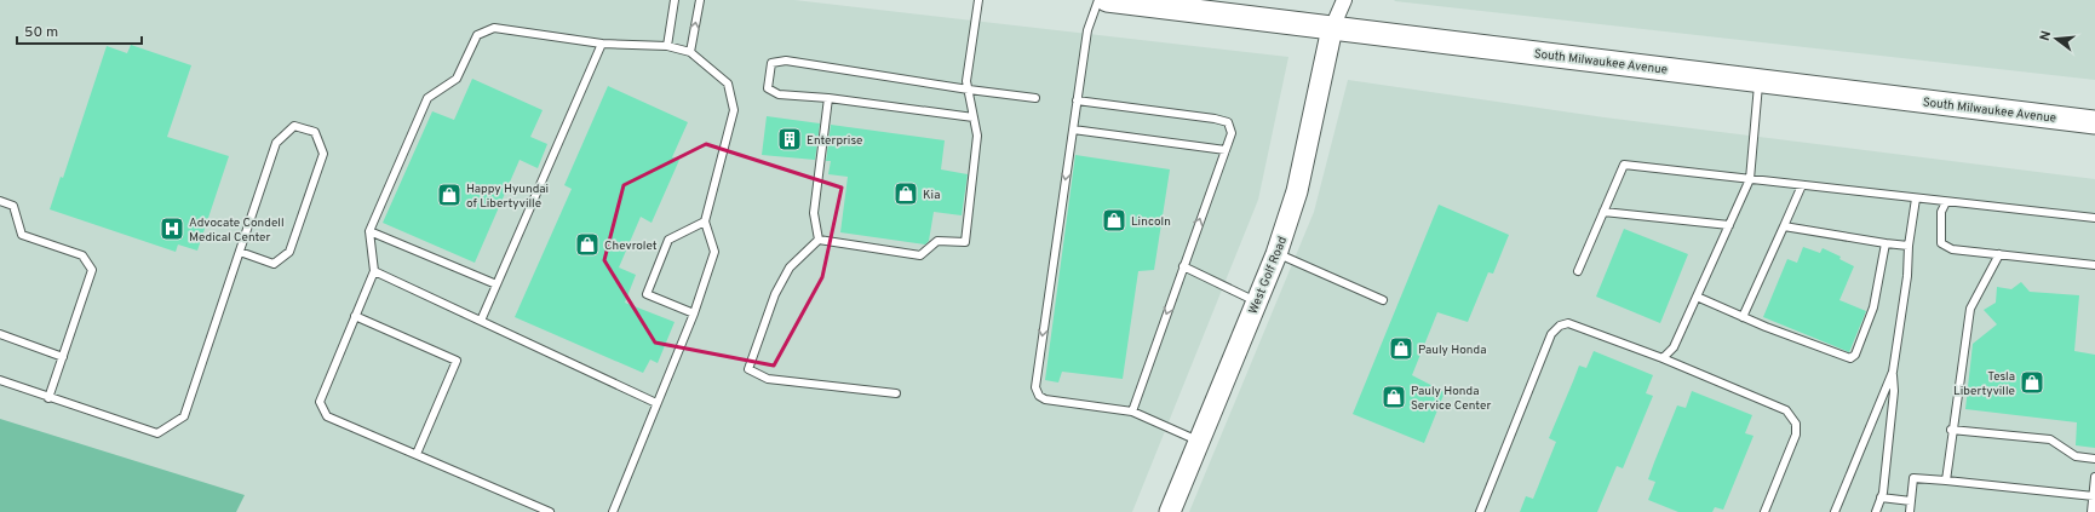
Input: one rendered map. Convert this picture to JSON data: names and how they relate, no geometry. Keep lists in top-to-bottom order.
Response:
{
  "streets": {
    "main road": ["South Milwaukee Avenue"],
    "street": ["West Golf Road"]
  },
  "crossings": [
    ["South Milwaukee Avenue", "West Golf Road"]
  ],
  "places": {
    "building": ["Enterprise"],
    "shop": [
      "Kia",
      "Happy Hyundai of Libertyville",
      "Lincoln",
      "Chevrolet",
      "Pauly Honda",
      "Tesla Libertyville",
      "Pauly Honda Service Center"
    ],
    "hospital": ["Advocate Condell Medical Center"]
  },
  "scale_bar": "50 m",
  "north": "left"
}
